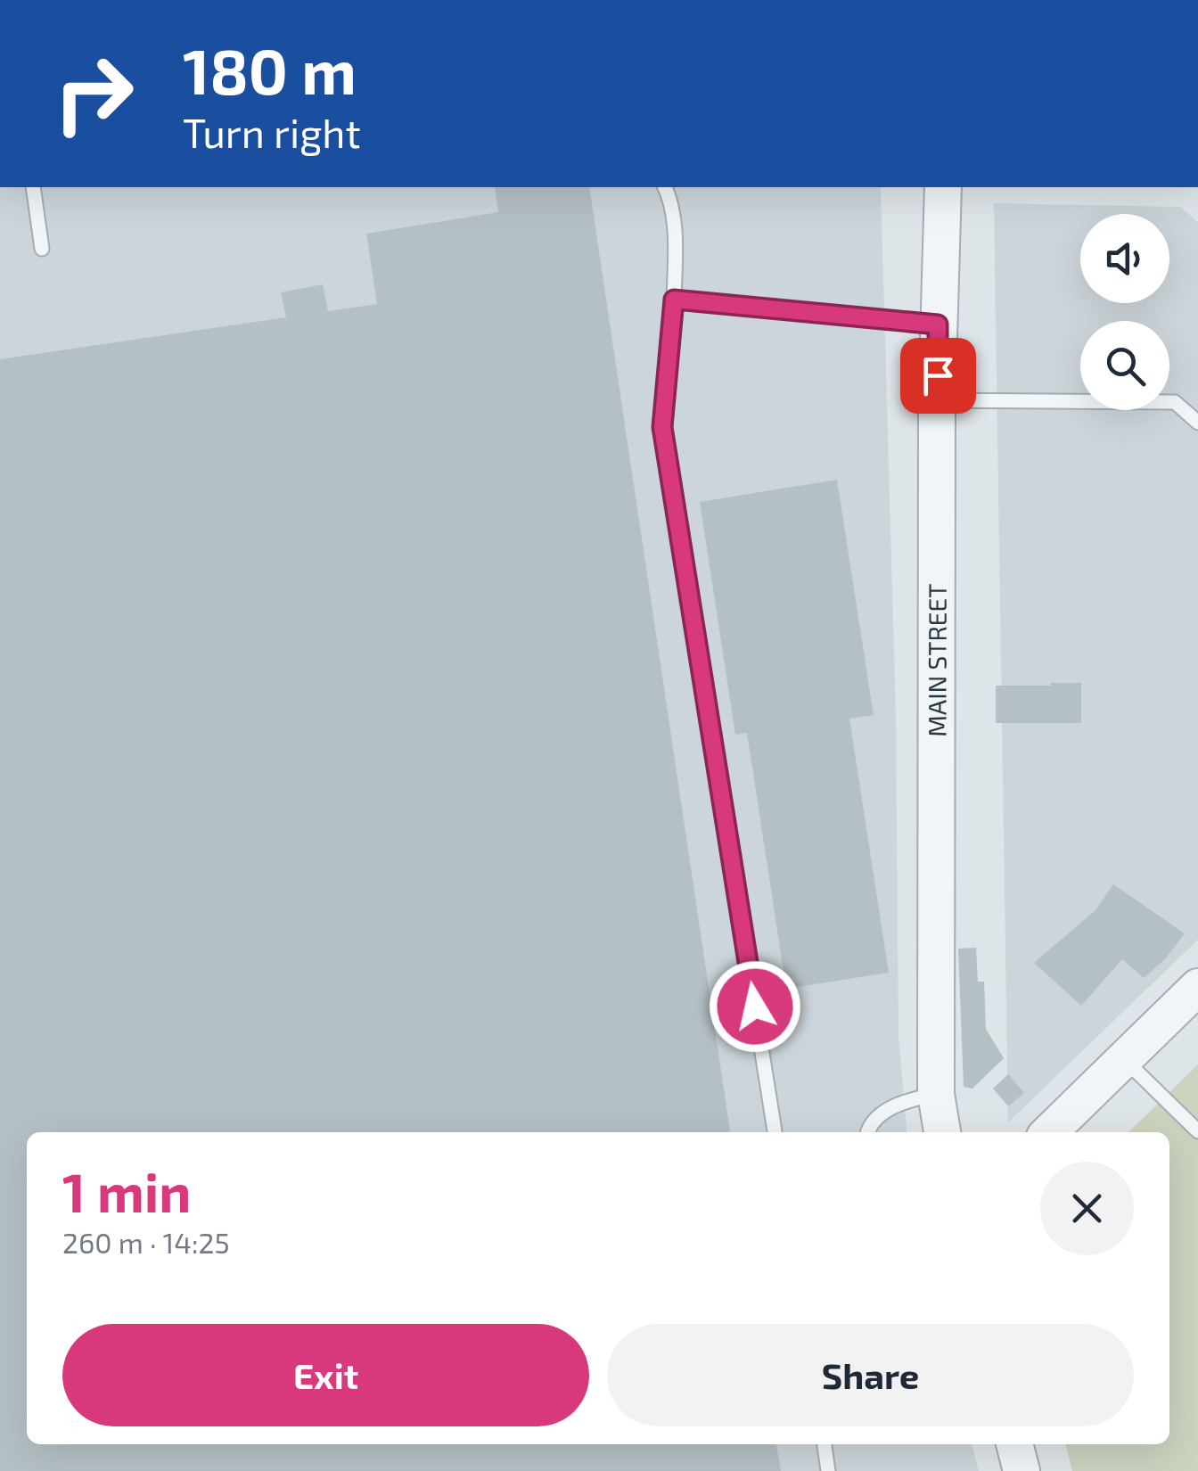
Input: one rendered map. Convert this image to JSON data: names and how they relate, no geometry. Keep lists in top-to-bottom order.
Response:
{
  "streets": {
    "street": ["MAIN STREET"]
  },
  "page": {
    "turn": ["180 m", "Turn right"],
    "heading": ["1 min", "260 m · 14:25"],
    "buttons": ["Exit", "Share"]
  }
}
